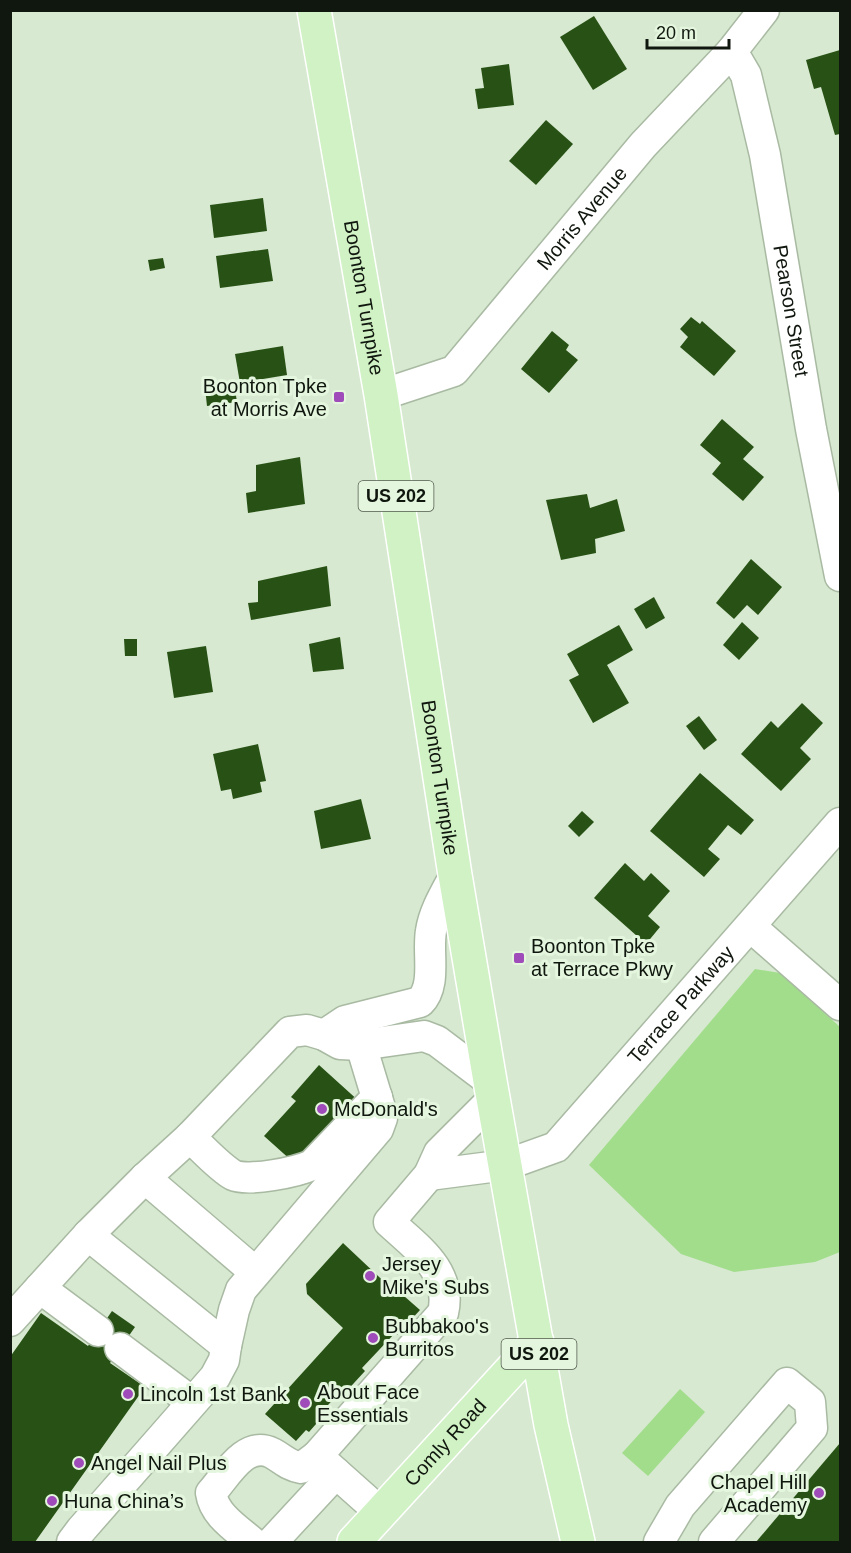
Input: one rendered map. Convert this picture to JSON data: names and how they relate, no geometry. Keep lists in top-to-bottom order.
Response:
{
  "streets": {
    "main road": ["Boonton Turnpike", "US 202", "Comly Road"],
    "street": ["Morris Avenue", "Pearson Street", "Terrace Parkway"]
  },
  "crossings": [
    ["Morris Avenue", "Boonton Turnpike"],
    ["Morris Avenue", "Pearson Street"],
    ["Boonton Turnpike", "Terrace Parkway"],
    ["Boonton Turnpike", "Comly Road"]
  ],
  "places": {
    "transit": ["Boonton Tpke at Morris Ave", "Boonton Tpke at Terrace Pkwy"],
    "other": [
      "McDonald's",
      "Jersey Mike's Subs",
      "Bubbakoo's Burritos",
      "Lincoln 1st Bank",
      "About Face Essentials",
      "Angel Nail Plus",
      "Chapel Hill Academy",
      "Huna China’s"
    ]
  },
  "scale_bar": "20 m"
}
